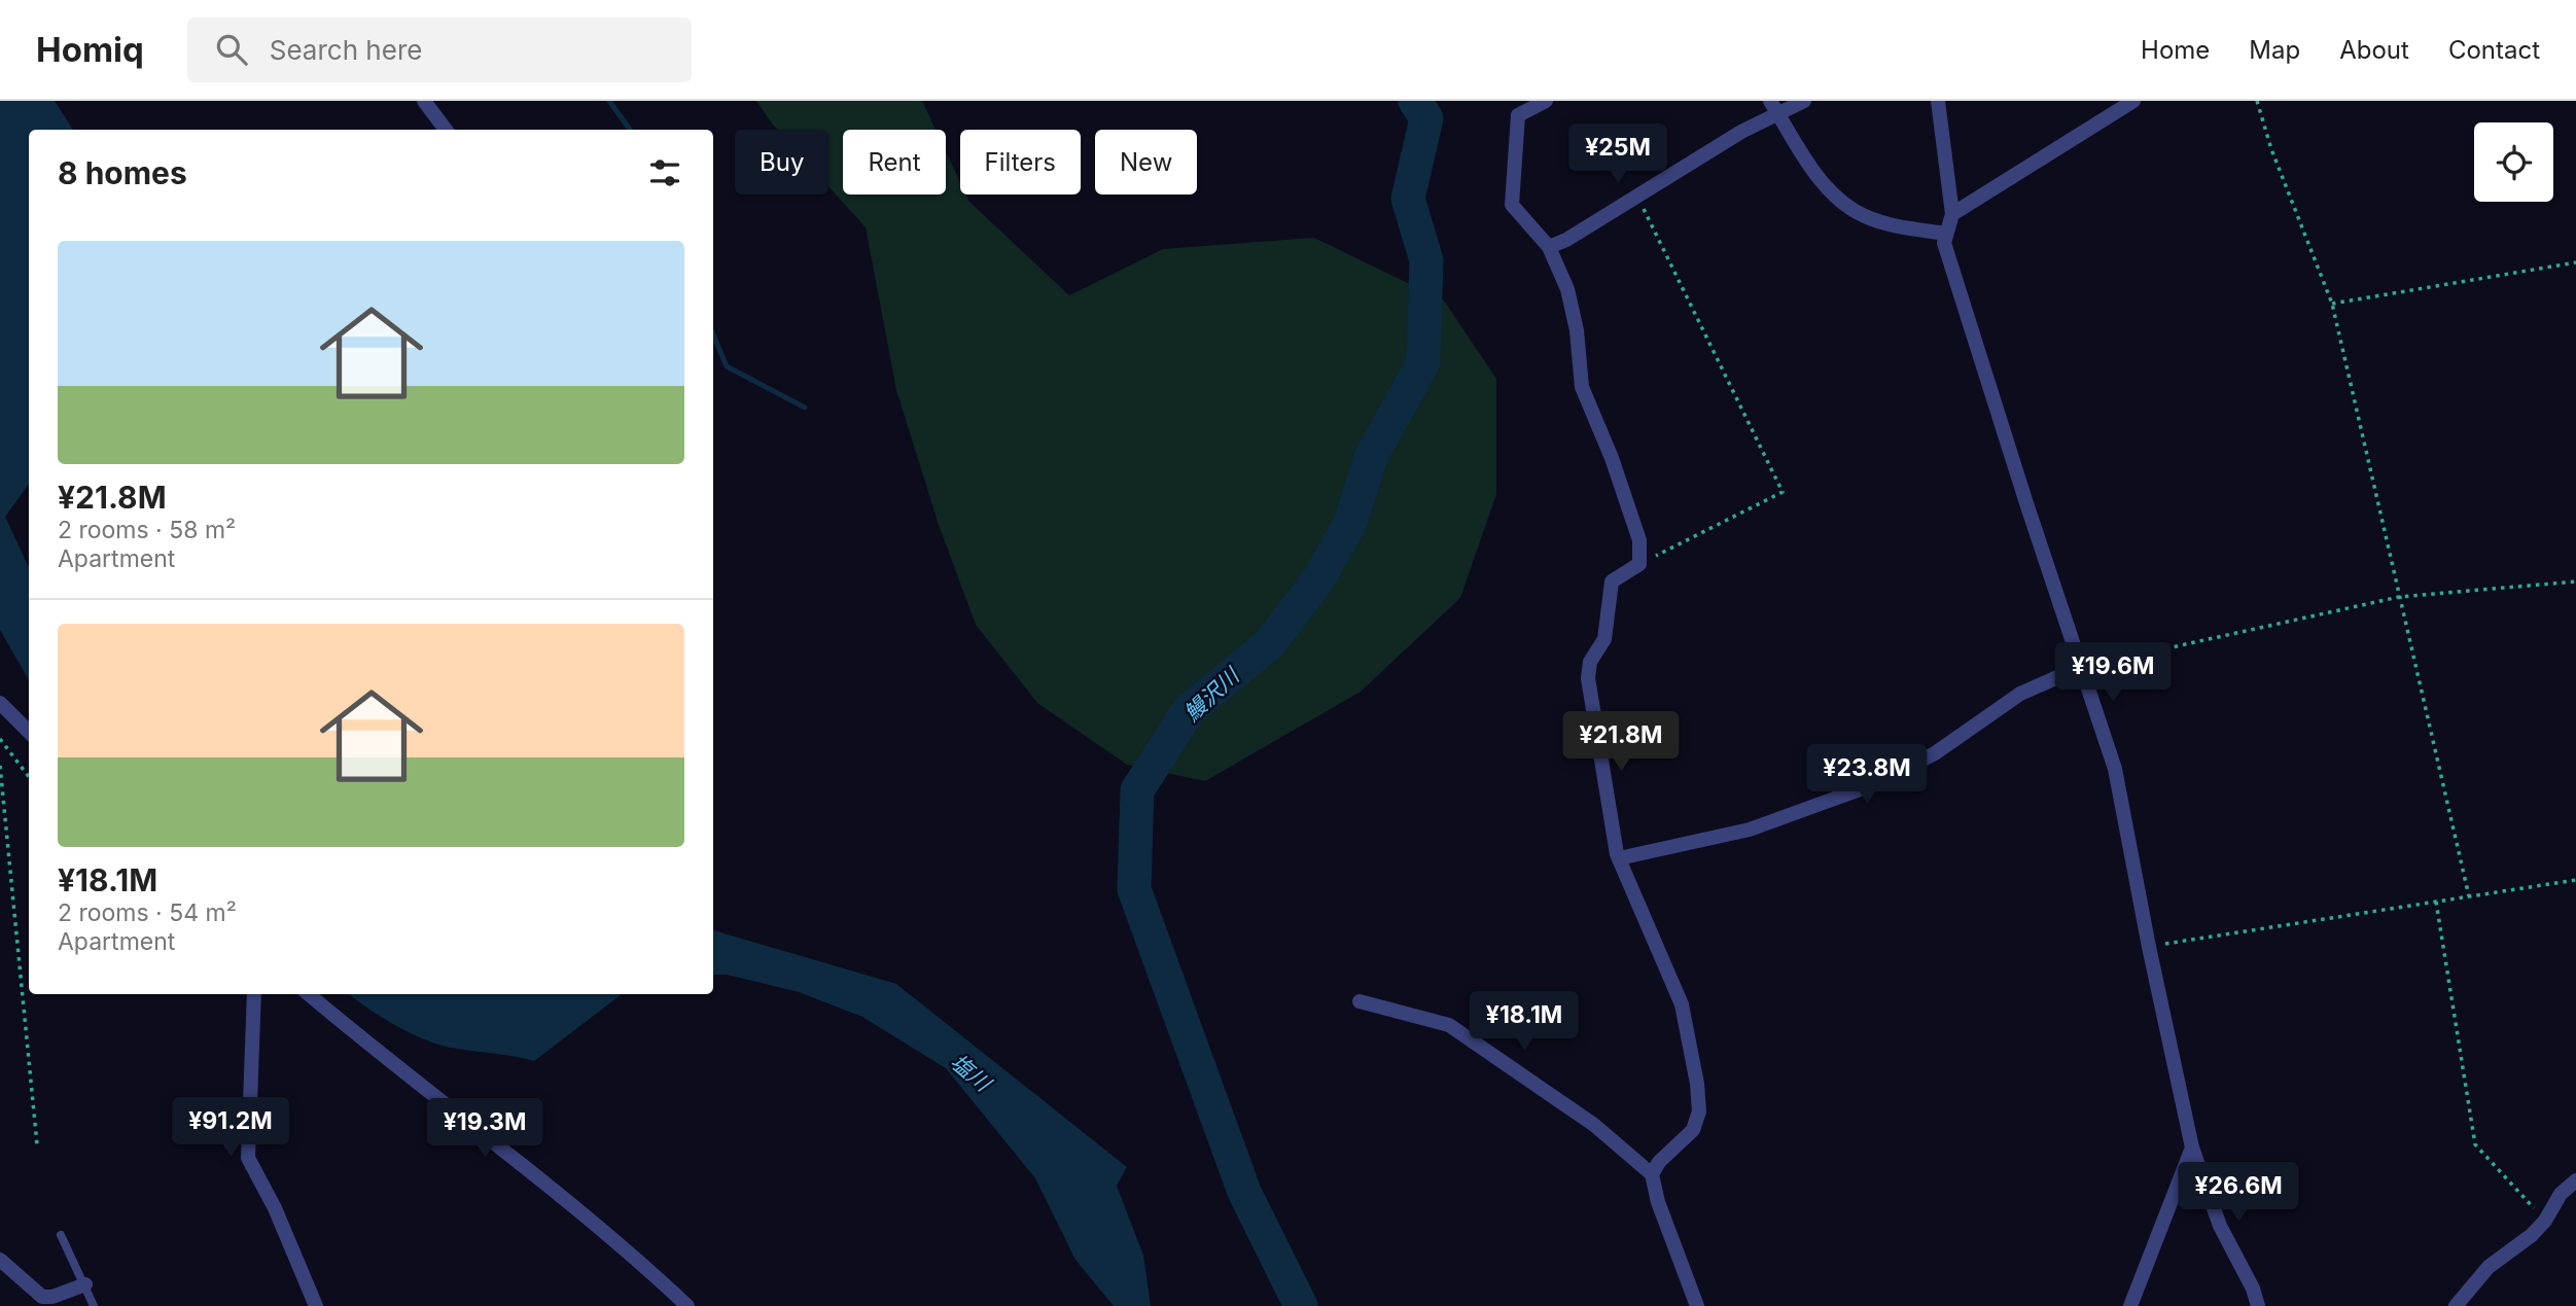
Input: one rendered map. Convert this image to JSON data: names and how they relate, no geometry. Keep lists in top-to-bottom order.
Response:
{
  "water": ["鰻沢川", "塩川"],
  "page": {
    "header": "Homiq",
    "search": "Search here",
    "nav": [
      "Home",
      "Map",
      "About",
      "Contact"
    ],
    "price": [
      "¥25M",
      "¥19.6M",
      "¥21.8M",
      "¥23.8M",
      "¥18.1M",
      "¥91.2M",
      "¥19.3M",
      "¥26.6M"
    ],
    "chip": [
      "Buy",
      "Rent",
      "Filters",
      "New"
    ],
    "heading": "8 homes",
    "list": [
      {
        "name": "¥21.8M",
        "note": "2 rooms · 58 m² · Apartment"
      },
      {
        "name": "¥18.1M",
        "note": "2 rooms · 54 m² · Apartment"
      }
    ]
  }
}
